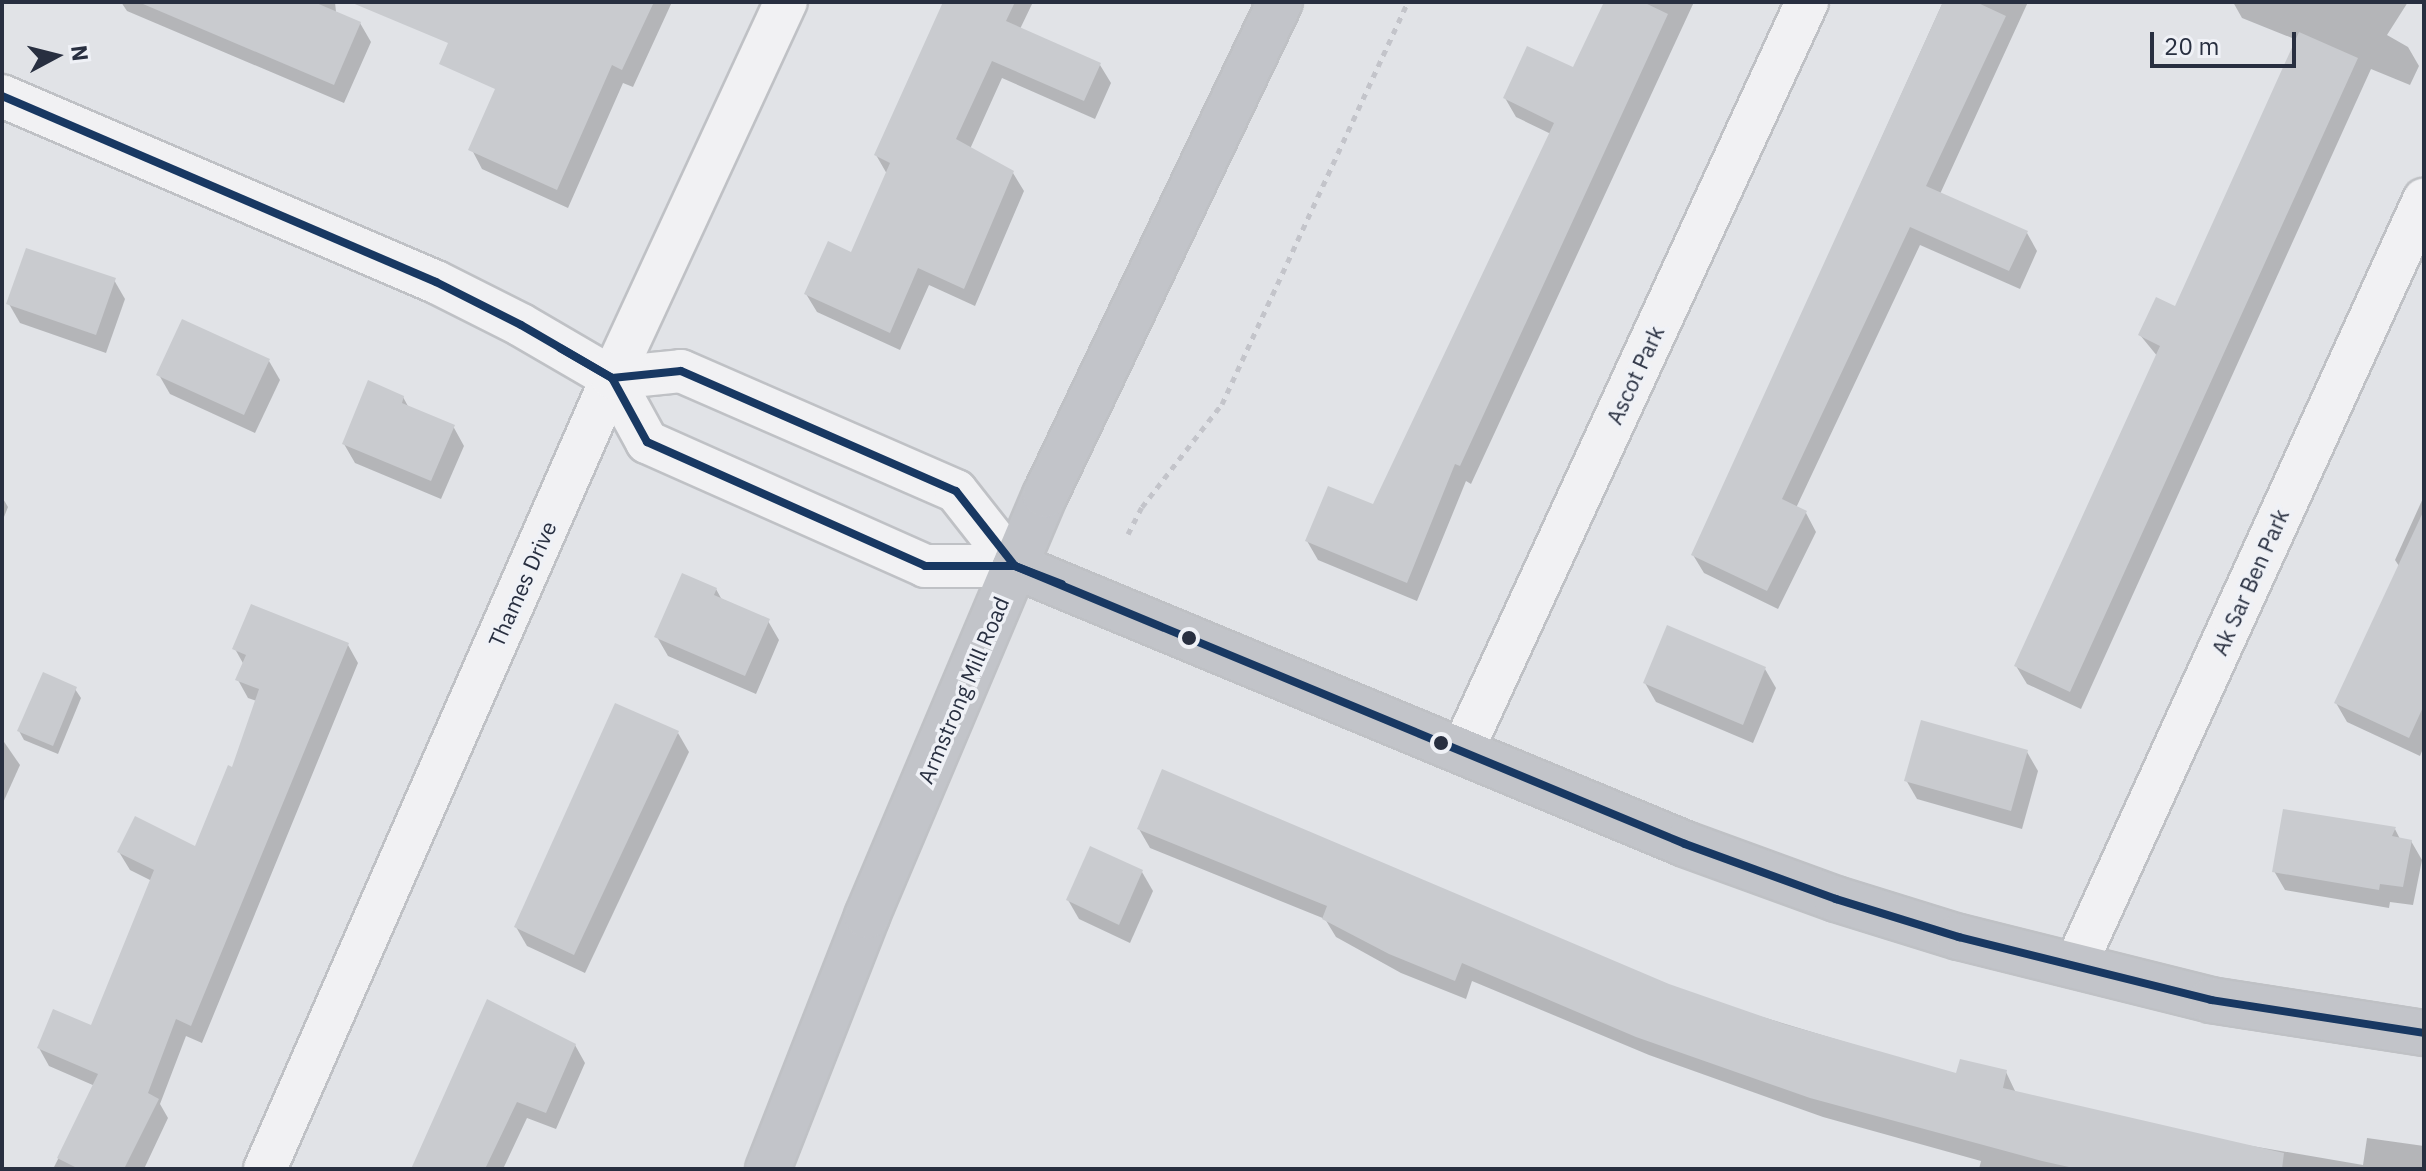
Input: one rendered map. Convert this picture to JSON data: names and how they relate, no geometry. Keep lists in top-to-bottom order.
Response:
{
  "streets": {
    "street": [
      "Ascot Park",
      "Ak Sar Ben Park",
      "Thames Drive",
      "Armstrong Mill Road"
    ]
  },
  "scale_bar": "20 m",
  "north": "right"
}
